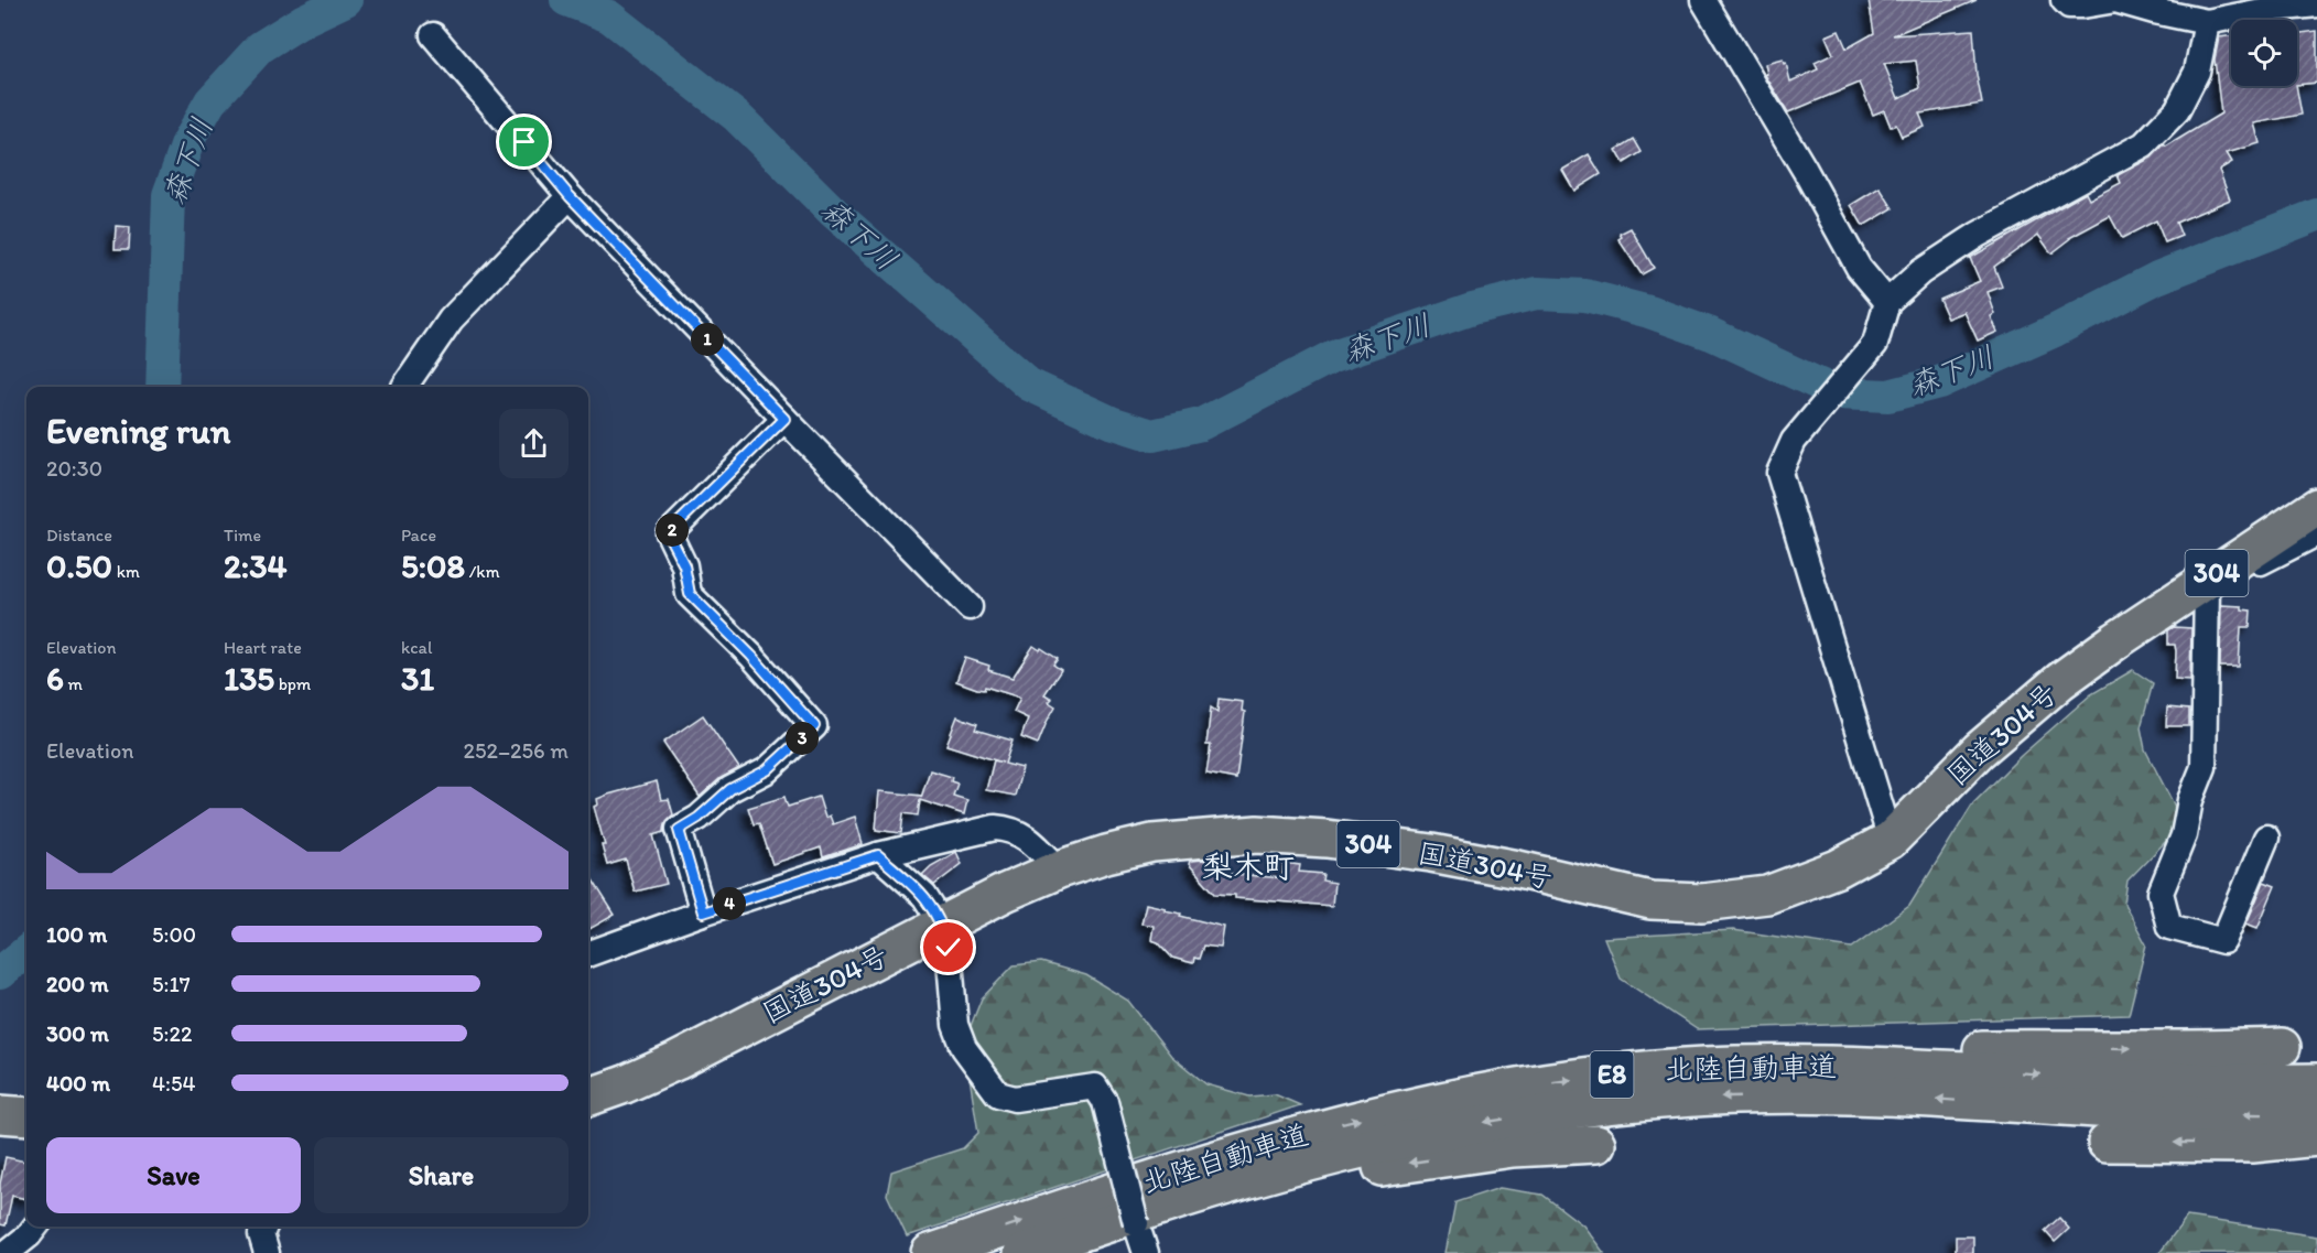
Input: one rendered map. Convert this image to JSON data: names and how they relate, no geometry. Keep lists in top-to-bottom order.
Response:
{
  "streets": {
    "highway": [
      "304",
      "国道304号",
      "北陸自動車道",
      "E8"
    ]
  },
  "crossings": [
    ["304", "国道304号"]
  ],
  "districts": ["梨木町"],
  "water": ["森下川"],
  "page": {
    "pins": [
      "1",
      "2",
      "3",
      "4"
    ],
    "heading": ["Evening run", "20:30"],
    "stats": [
      ["Distance", "0.50 km"],
      ["Time", "2:34"],
      ["Pace", "5:08 /km"],
      ["Elevation", "6 m"],
      ["Heart rate", "135 bpm"],
      ["kcal", "31"]
    ],
    "chart": ["Elevation", "252–256 m"],
    "list": [
      {
        "name": "100 m",
        "note": "5:00"
      },
      {
        "name": "200 m",
        "note": "5:17"
      },
      {
        "name": "300 m",
        "note": "5:22"
      },
      {
        "name": "400 m",
        "note": "4:54"
      }
    ],
    "buttons": ["Save", "Share"]
  }
}
